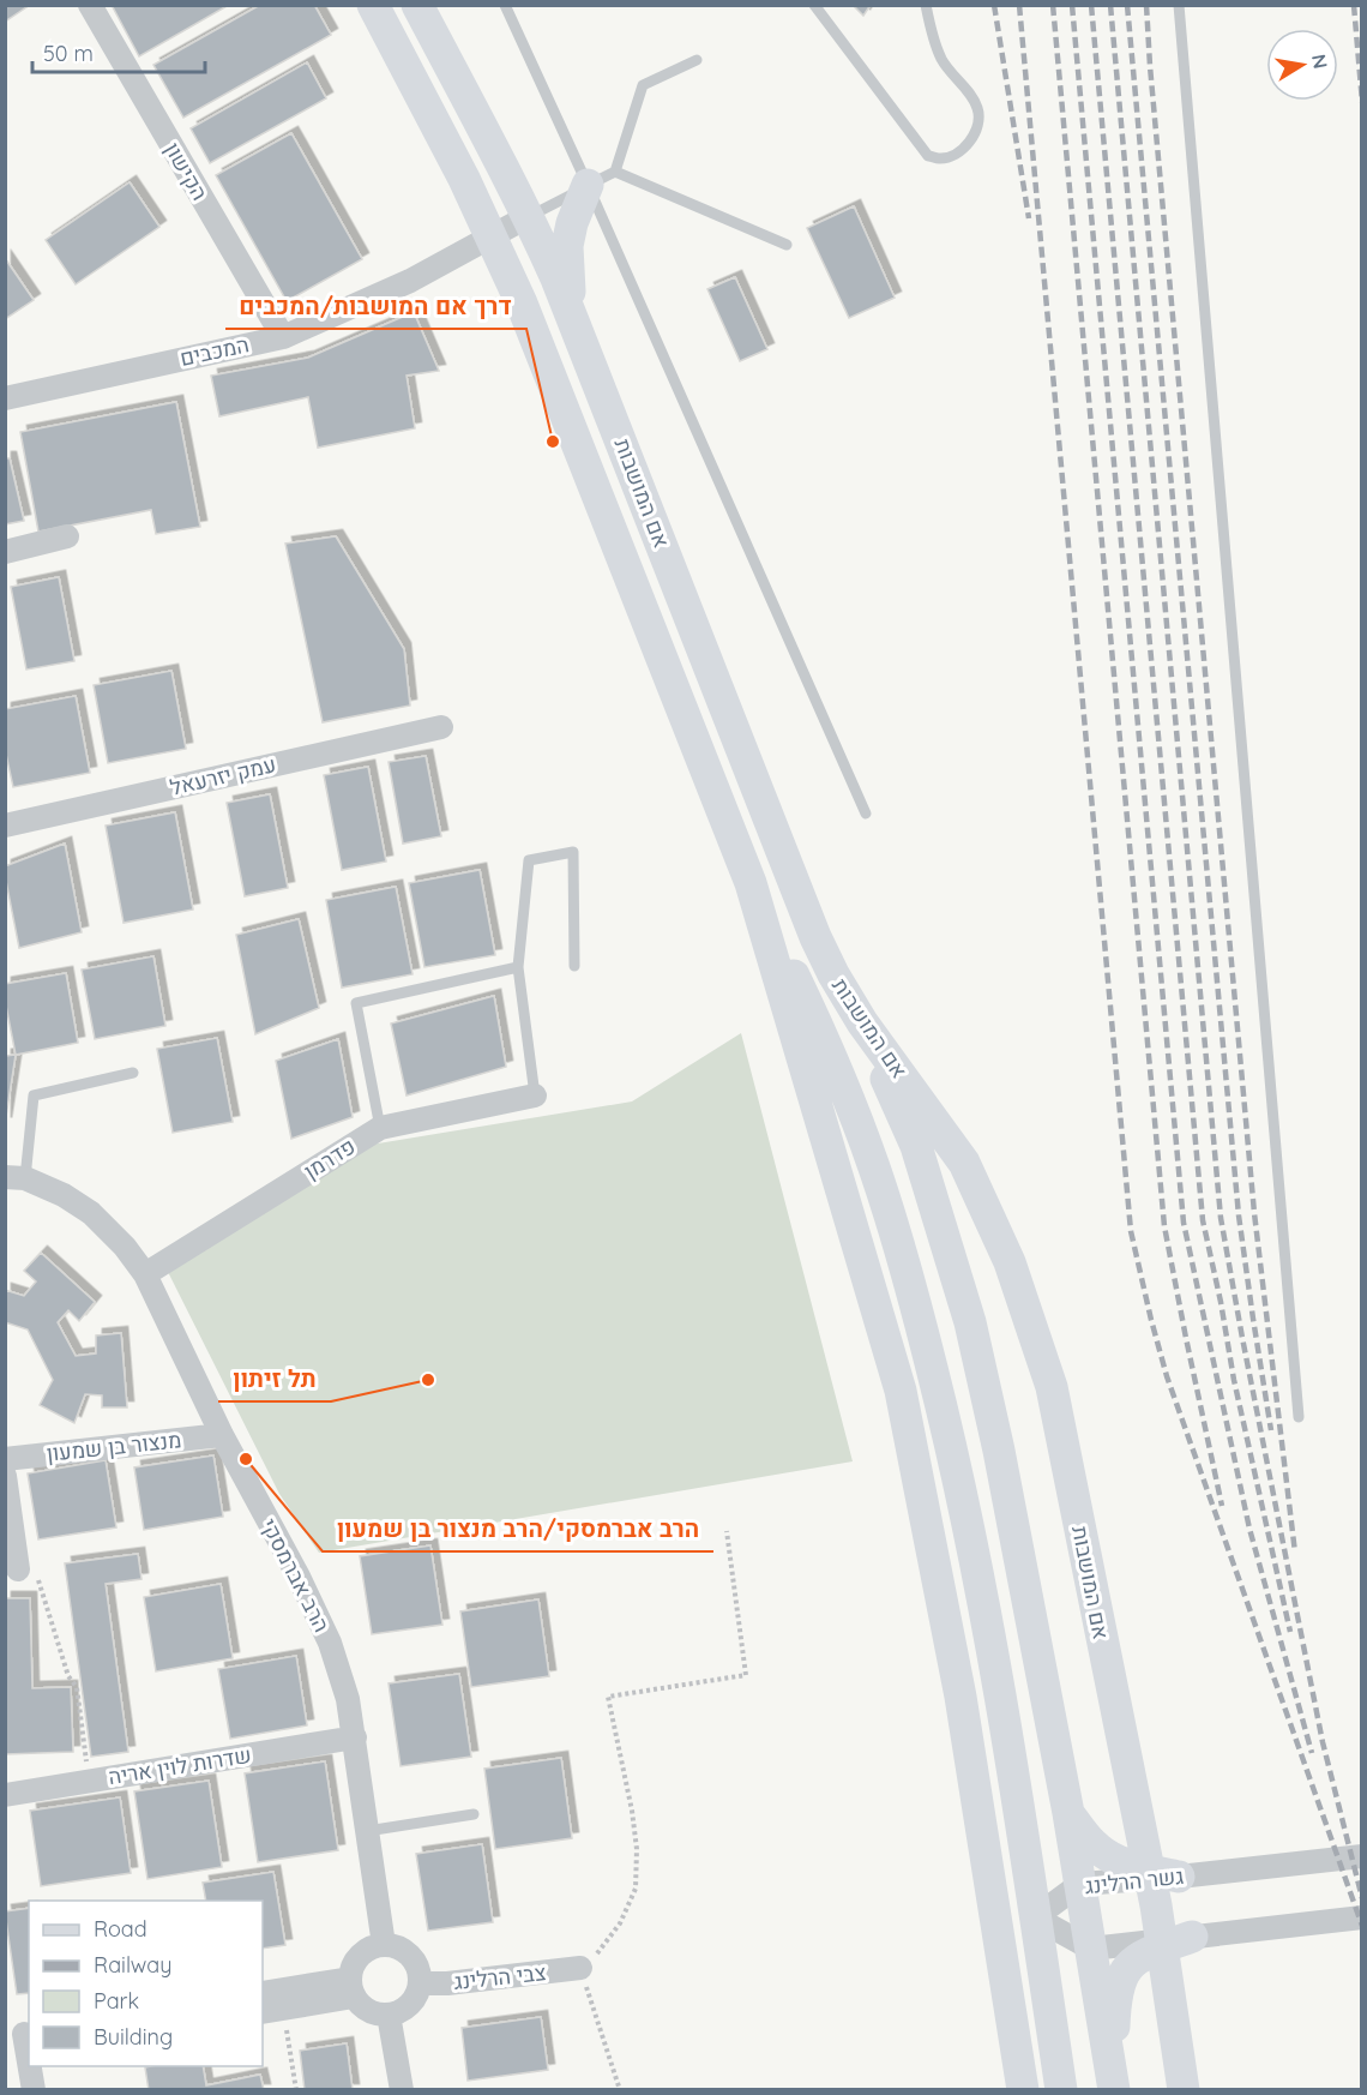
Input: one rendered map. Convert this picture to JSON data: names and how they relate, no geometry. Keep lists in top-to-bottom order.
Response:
{
  "streets": {
    "main road": ["אם המושבות"],
    "street": [
      "הקישון",
      "המכבים",
      "עמק יזרעאל",
      "פדרמן",
      "מנצור בן שמעון",
      "הרב אברמסקי",
      "שדרות לוין אריה",
      "גשר הרלינג",
      "צבי הרלינג"
    ]
  },
  "crossings": [
    ["הקישון", "המכבים"],
    ["המכבים", "אם המושבות"],
    ["פדרמן", "הרב אברמסקי"],
    ["מנצור בן שמעון", "הרב אברמסקי"],
    ["הרב אברמסקי", "שדרות לוין אריה"],
    ["הרב אברמסקי", "צבי הרלינג"]
  ],
  "places": ["דרך אם המושבות/המכבים", "תל זיתון", "הרב אברמסקי/הרב מנצור בן שמעון"],
  "legend": [
    "Road",
    "Railway",
    "Park",
    "Building"
  ],
  "scale_bar": "50 m",
  "north": "right"
}
